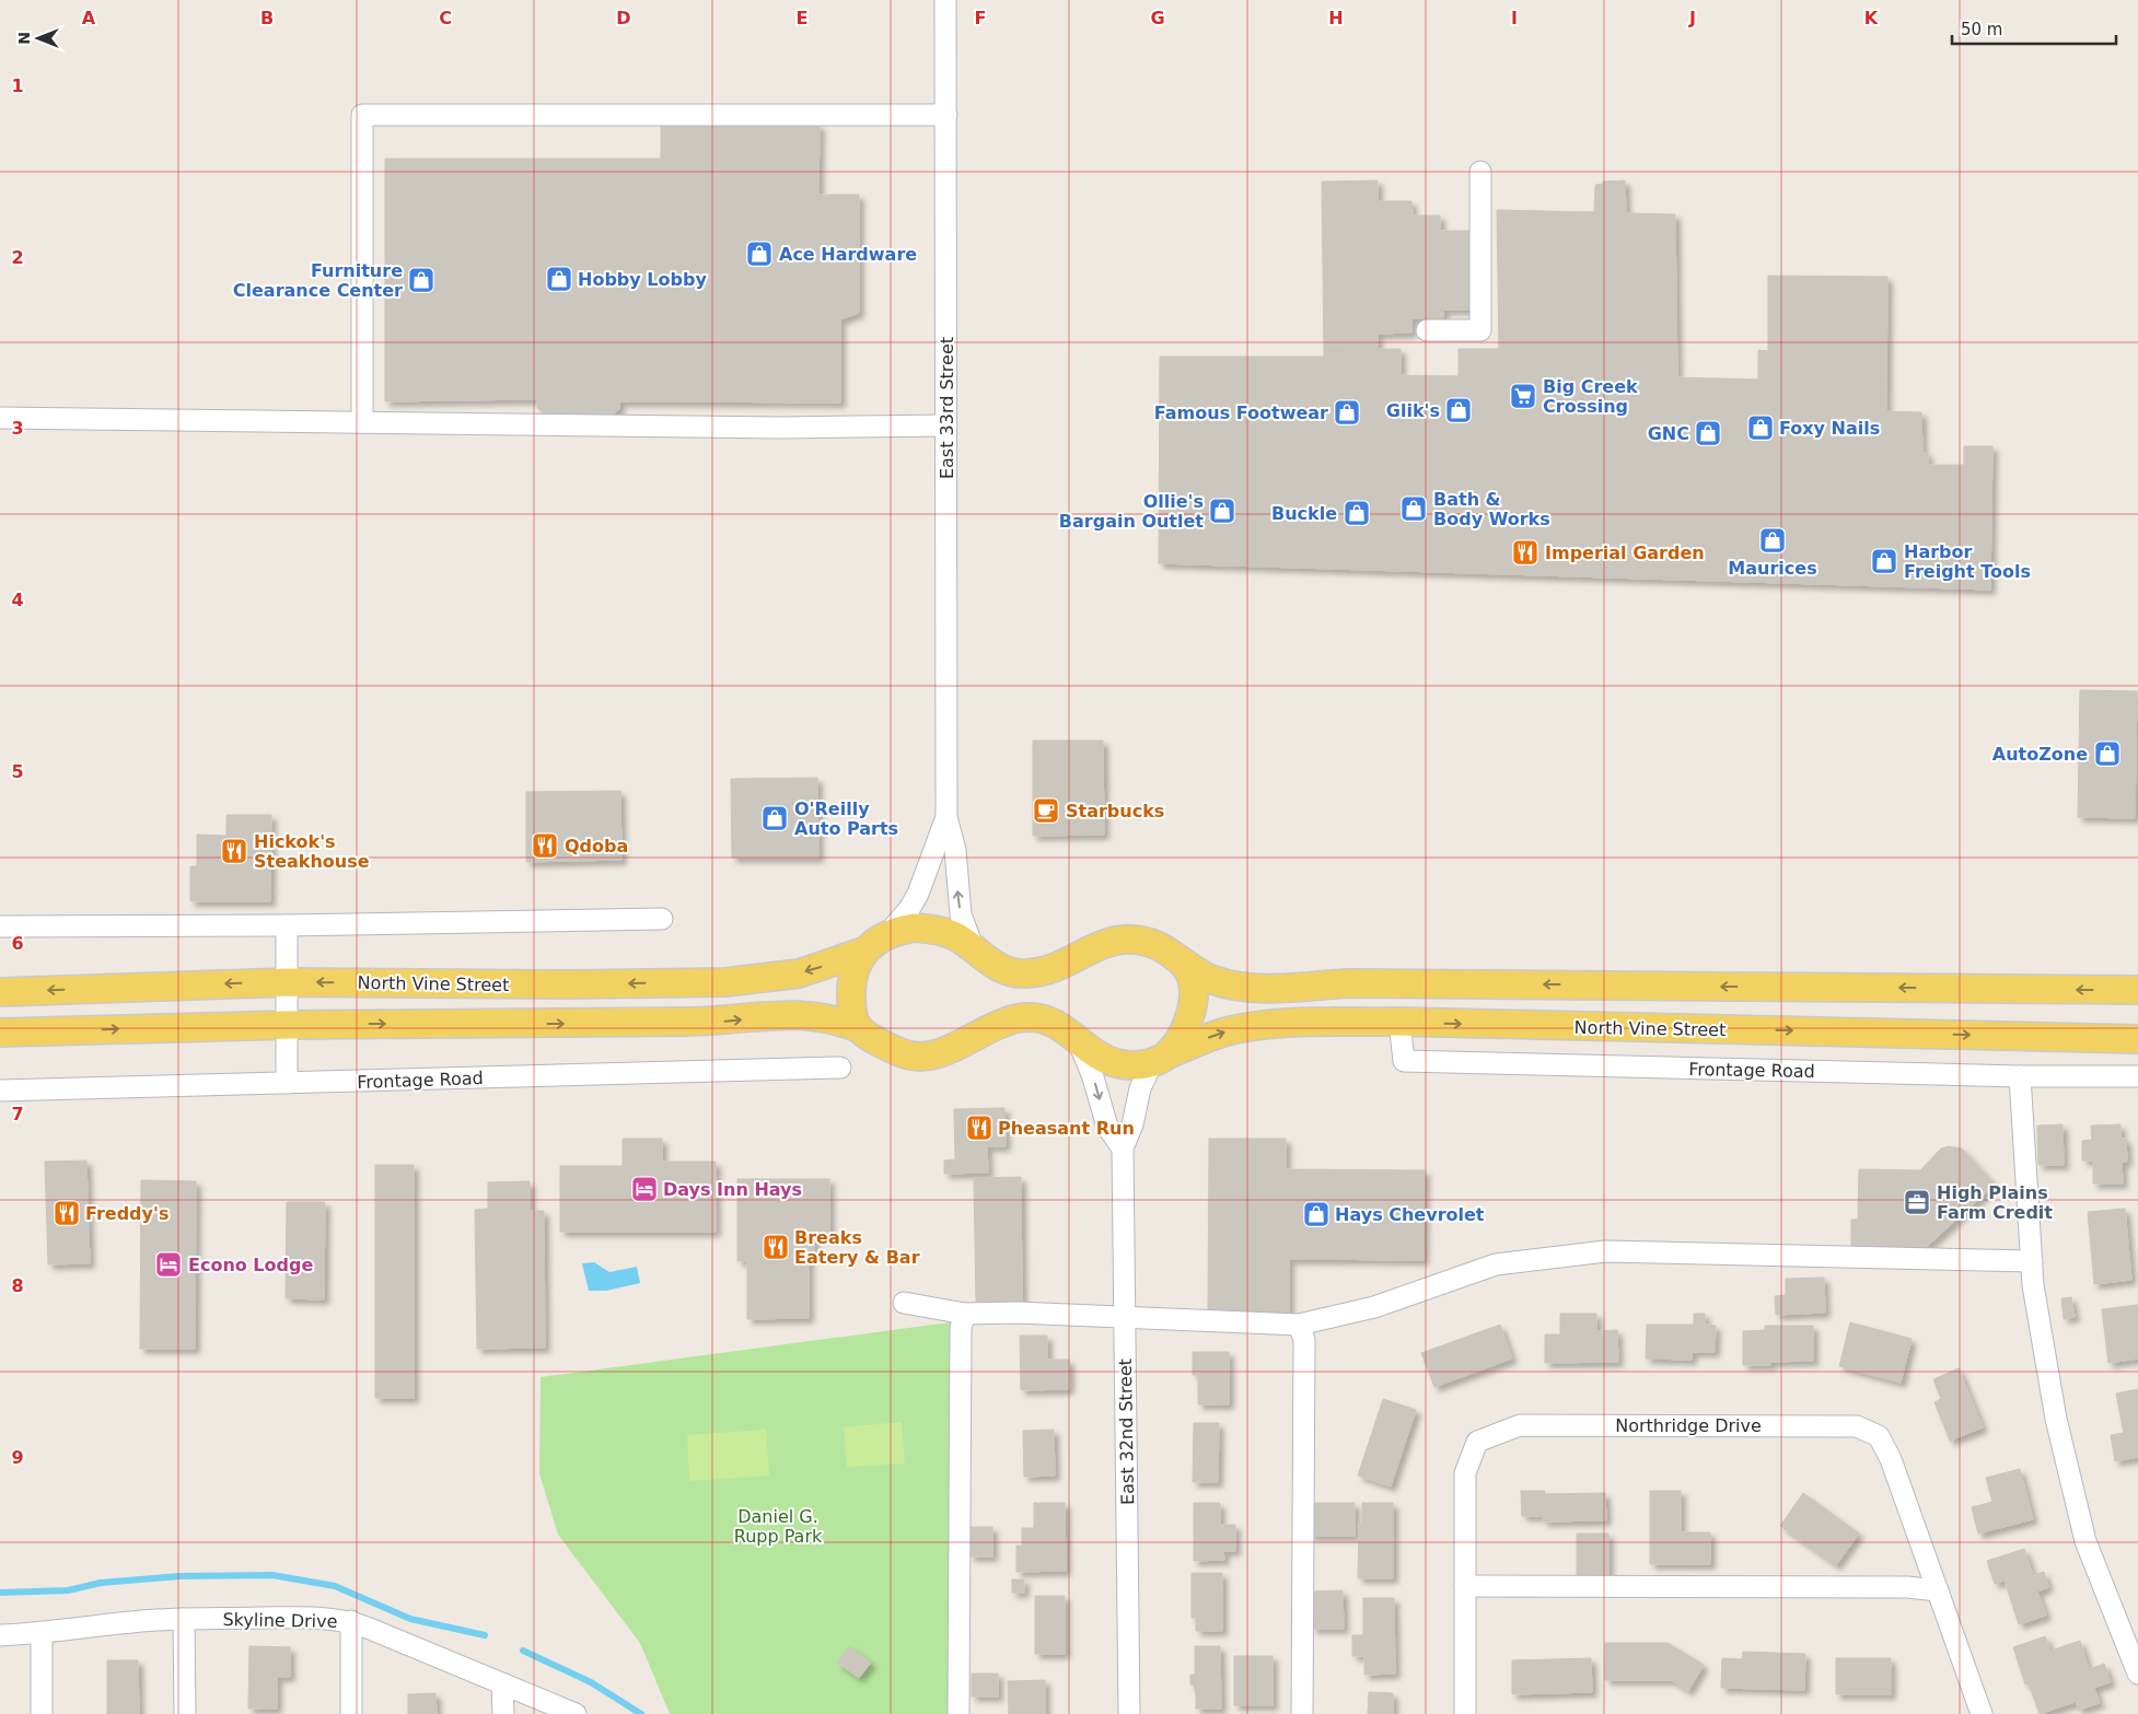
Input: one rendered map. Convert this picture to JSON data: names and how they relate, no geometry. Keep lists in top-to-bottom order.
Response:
{
  "streets": {
    "main road": ["North Vine Street"],
    "street": [
      "East 33rd Street",
      "Frontage Road",
      "Northridge Drive",
      "East 32nd Street",
      "Skyline Drive"
    ]
  },
  "crossings": [
    ["North Vine Street", "Frontage Road"],
    ["North Vine Street", "East 32nd Street"]
  ],
  "parks": ["Daniel G. Rupp Park"],
  "places": {
    "shop": [
      "Ace Hardware",
      "Hobby Lobby",
      "Furniture Clearance Center",
      "Glik's",
      "Famous Footwear",
      "Foxy Nails",
      "GNC",
      "Bath & Body Works",
      "Ollie's Bargain Outlet",
      "Buckle",
      "Maurices",
      "Harbor Freight Tools",
      "AutoZone",
      "O'Reilly Auto Parts",
      "Hays Chevrolet"
    ],
    "supermarket": ["Big Creek Crossing"],
    "restaurant": [
      "Imperial Garden",
      "Qdoba",
      "Hickok's Steakhouse",
      "Pheasant Run",
      "Freddy's",
      "Breaks Eatery & Bar"
    ],
    "cafe": ["Starbucks"],
    "hotel": ["Days Inn Hays", "Econo Lodge"],
    "office": ["High Plains Farm Credit"]
  },
  "scale_bar": "50 m",
  "north": "left",
  "grid": {
    "columns": [
      "A",
      "B",
      "C",
      "D",
      "E",
      "F",
      "G",
      "H",
      "I",
      "J",
      "K"
    ],
    "rows": [
      "1",
      "2",
      "3",
      "4",
      "5",
      "6",
      "7",
      "8",
      "9"
    ]
  }
}
